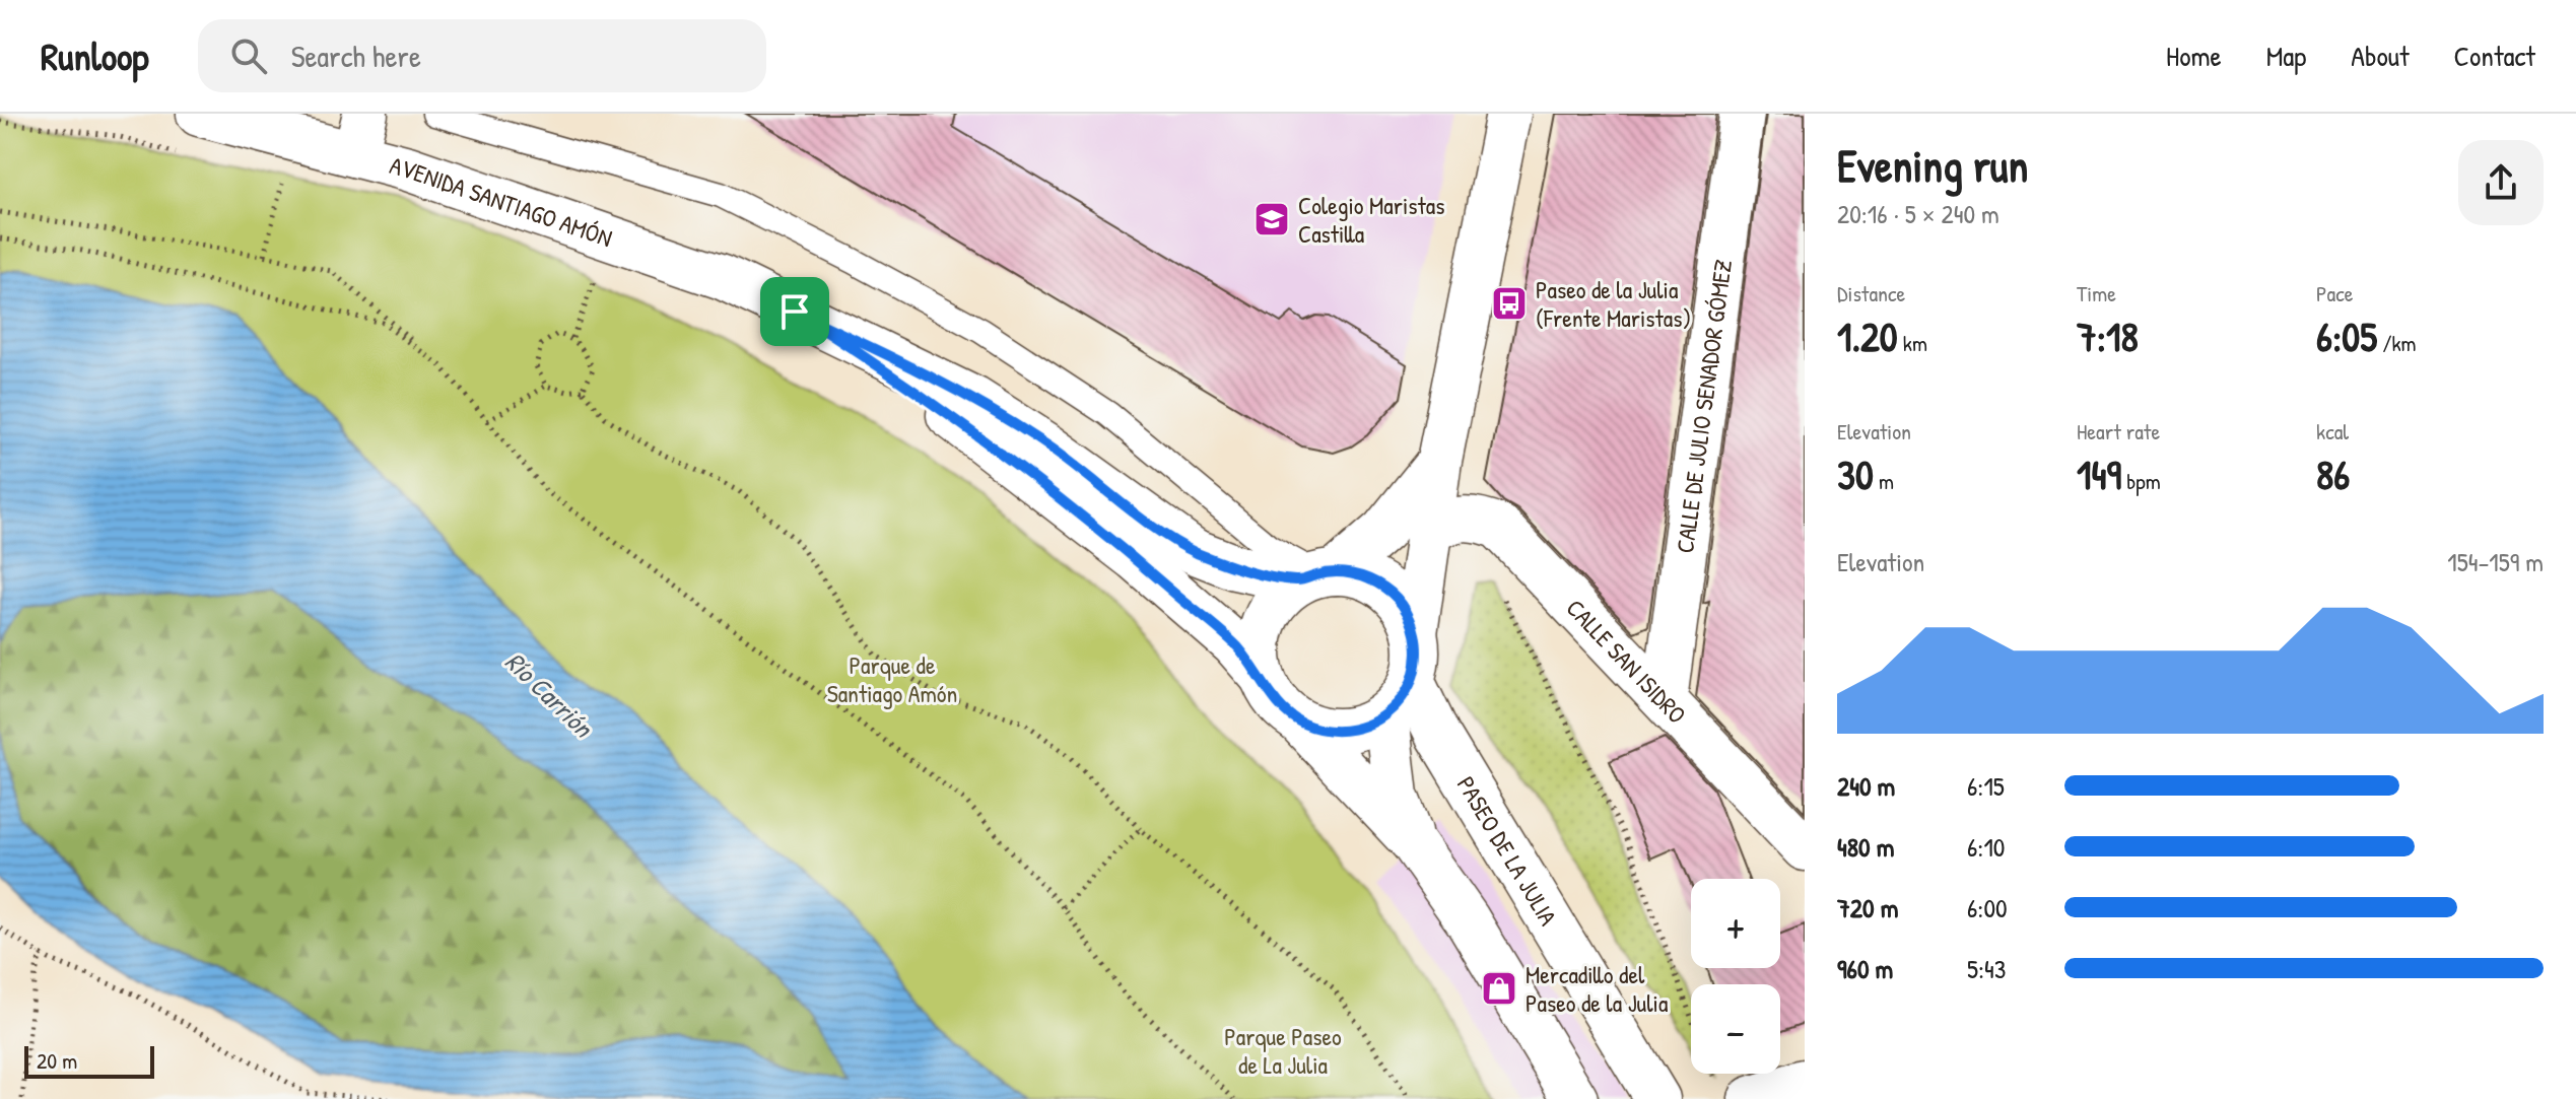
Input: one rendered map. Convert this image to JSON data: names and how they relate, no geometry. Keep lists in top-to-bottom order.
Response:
{
  "streets": {
    "street": [
      "AVENIDA SANTIAGO AMÓN",
      "CALLE DE JULIO SENADOR GÓMEZ",
      "CALLE SAN ISIDRO",
      "PASEO DE LA JULIA"
    ]
  },
  "crossings": [
    ["AVENIDA SANTIAGO AMÓN", "PASEO DE LA JULIA"],
    ["CALLE DE JULIO SENADOR GÓMEZ", "CALLE SAN ISIDRO"]
  ],
  "water": ["Río Carrión"],
  "parks": ["Parque de Santiago Amón", "Parque Paseo de La Julia"],
  "places": {
    "school or university": ["Colegio Maristas Castilla"],
    "bus stop": ["Paseo de la Julia (Frente Maristas)"],
    "shop": ["Mercadillo del Paseo de la Julia"]
  },
  "scale_bar": "20 m",
  "page": {
    "header": "Runloop",
    "search": "Search here",
    "nav": [
      "Home",
      "Map",
      "About",
      "Contact"
    ],
    "heading": ["Evening run", "20:16 · 5 × 240 m"],
    "stats": [
      ["Distance", "1.20 km"],
      ["Time", "7:18"],
      ["Pace", "6:05 /km"],
      ["Elevation", "30 m"],
      ["Heart rate", "149 bpm"],
      ["kcal", "86"]
    ],
    "chart": ["Elevation", "154–159 m"],
    "list": [
      {
        "name": "240 m",
        "note": "6:15"
      },
      {
        "name": "480 m",
        "note": "6:10"
      },
      {
        "name": "720 m",
        "note": "6:00"
      },
      {
        "name": "960 m",
        "note": "5:43"
      }
    ],
    "map_buttons": ["+", "−"],
    "scale": "20 m"
  }
}
